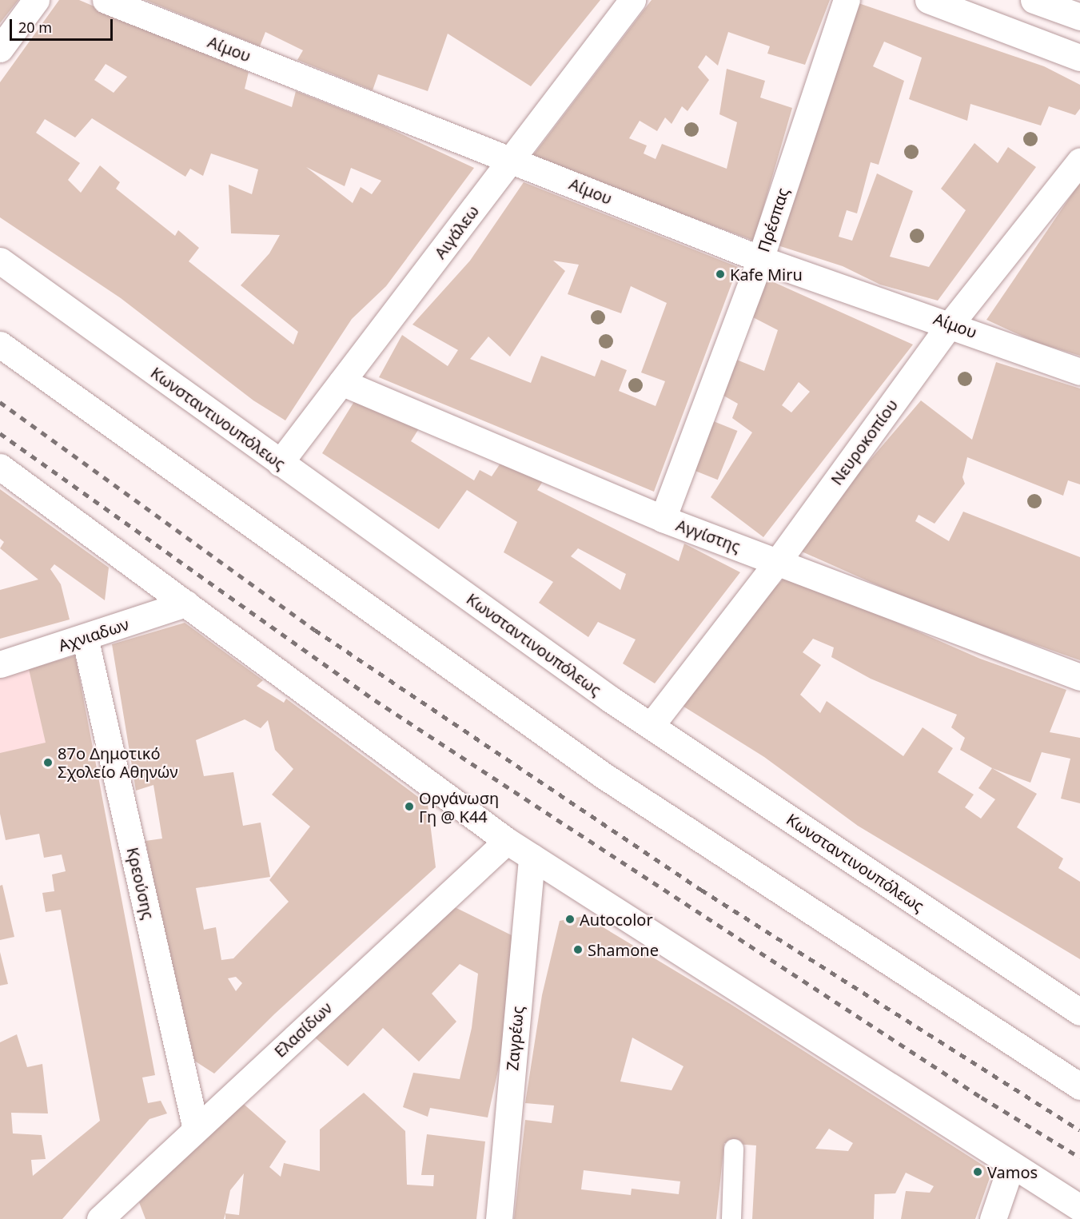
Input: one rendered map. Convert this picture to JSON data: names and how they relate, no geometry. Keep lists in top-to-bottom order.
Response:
{
  "streets": {
    "street": [
      "Αίμου",
      "Πρέσπας",
      "Αιγάλεω",
      "Κωνσταντινουπόλεως",
      "Νευροκοπίου",
      "Αγγίστης",
      "Αχνιαδων",
      "Κρεούσης",
      "Ελασίδων",
      "Ζαγρέως"
    ]
  },
  "crossings": [
    ["Αίμου", "Πρέσπας"],
    ["Αίμου", "Αιγάλεω"],
    ["Αίμου", "Νευροκοπίου"],
    ["Πρέσπας", "Αγγίστης"],
    ["Αιγάλεω", "Κωνσταντινουπόλεως"],
    ["Αιγάλεω", "Αγγίστης"],
    ["Κωνσταντινουπόλεως", "Νευροκοπίου"],
    ["Νευροκοπίου", "Αγγίστης"],
    ["Αχνιαδων", "Κρεούσης"],
    ["Κρεούσης", "Ελασίδων"]
  ],
  "places": [
    "Kafe Miru",
    "87ο Δημοτικό Σχολείο Αθηνών",
    "Οργάνωση Γη @ Κ44",
    "Autocolor",
    "Shamone",
    "Vamos"
  ],
  "scale_bar": "20 m"
}
